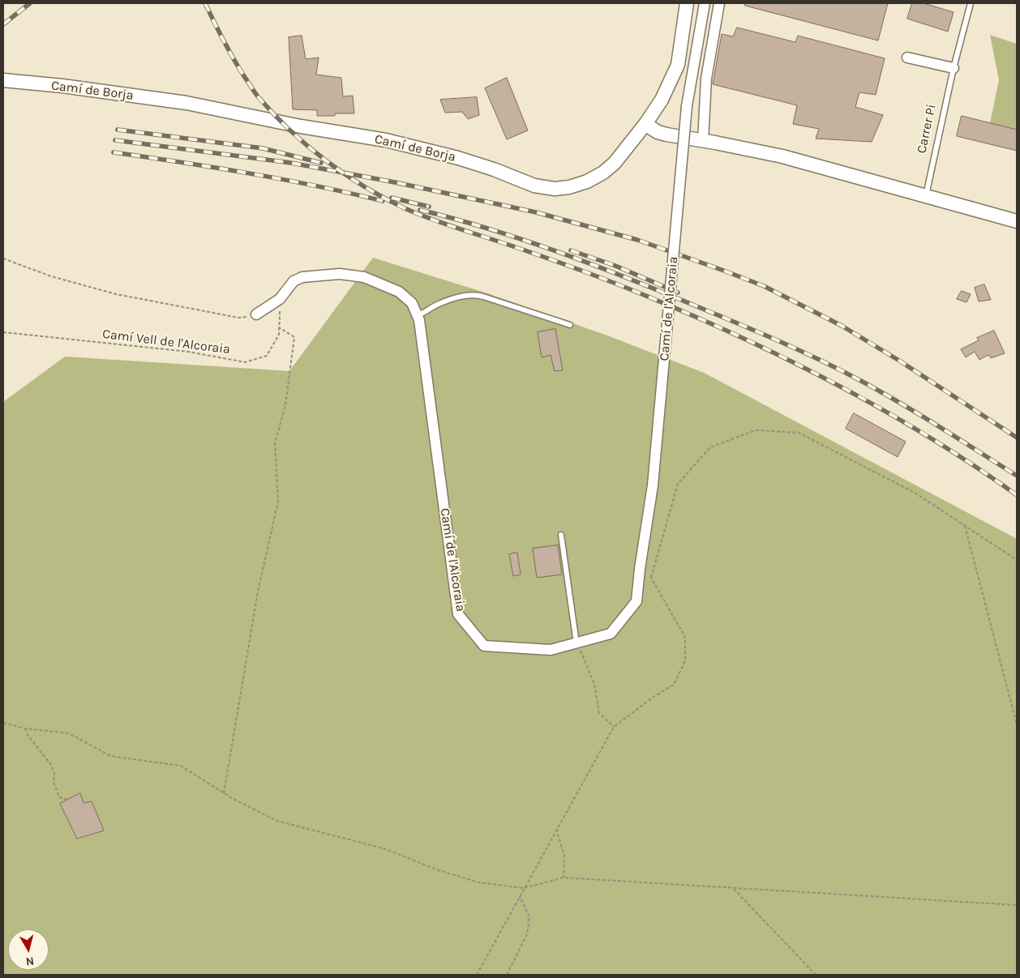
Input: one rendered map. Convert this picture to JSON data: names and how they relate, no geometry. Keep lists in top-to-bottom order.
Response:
{
  "streets": {
    "street": ["Camí de Borja", "Camí de l'Alcoraia"],
    "lane": ["Carrer Pi"],
    "path": ["Camí Vell de l'Alcoraia"]
  },
  "crossings": [
    ["Camí de l'Alcoraia", "Camí Vell de l'Alcoraia"]
  ],
  "north": "bottom"
}
